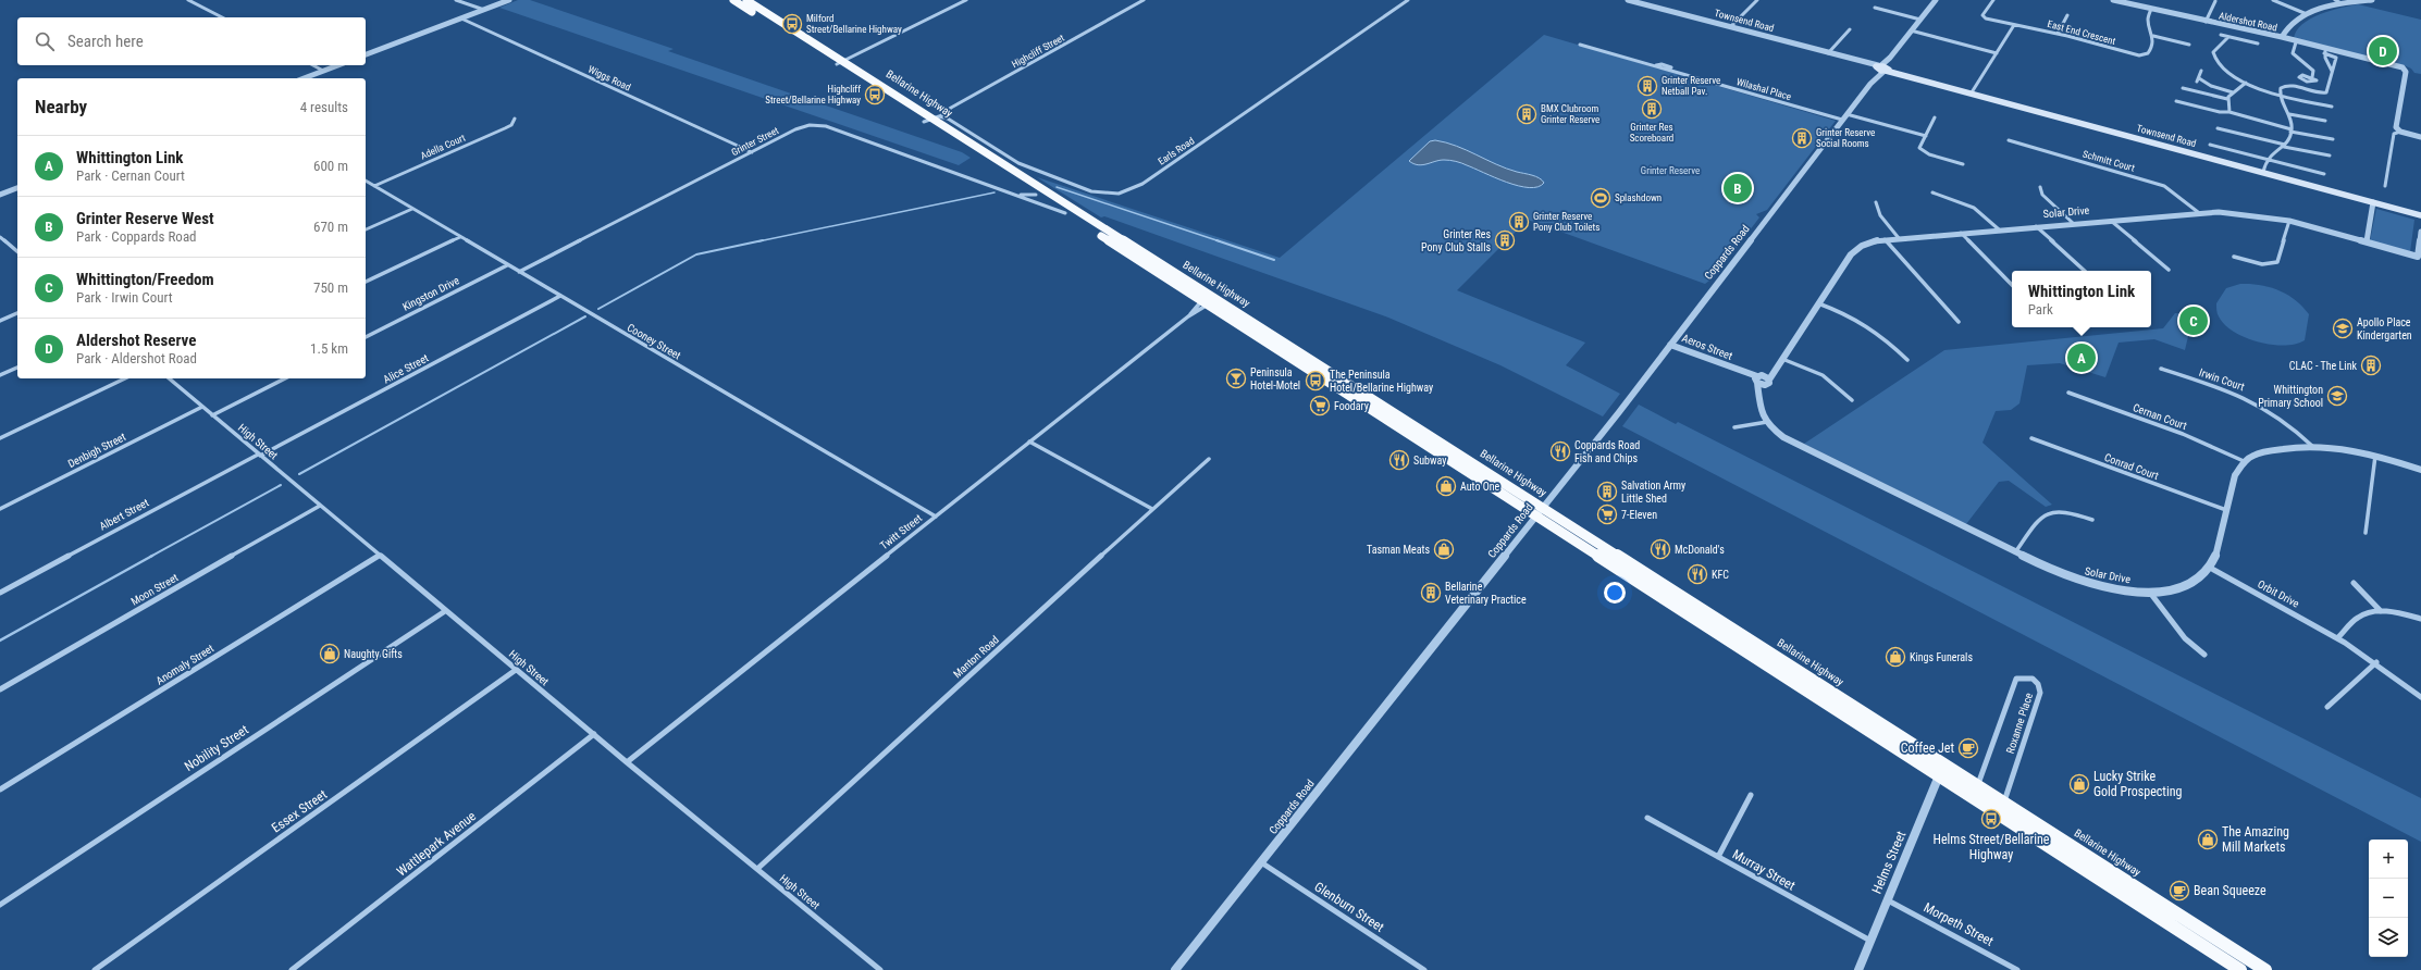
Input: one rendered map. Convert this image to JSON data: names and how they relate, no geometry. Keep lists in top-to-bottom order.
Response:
{
  "streets": {
    "highway": ["Bellarine Highway"],
    "main road": ["Townsend Road"],
    "street": [
      "Aldershot Road",
      "East End Crescent",
      "Highcliff Street",
      "Wiggs Road",
      "Wilashal Place",
      "Grinter Street",
      "Adella Court",
      "Earls Road",
      "Schmitt Court",
      "Solar Drive",
      "Coppards Road",
      "Kingston Drive",
      "Cooney Street",
      "Aeros Street",
      "Alice Street",
      "Irwin Court",
      "Cernan Court",
      "High Street",
      "Denbigh Street",
      "Conrad Court",
      "Albert Street",
      "Twitt Street",
      "Moon Street",
      "Orbit Drive",
      "Manton Road",
      "Anomaly Street",
      "Roxanne Place",
      "Nobility Street",
      "Essex Street",
      "Wattlepark Avenue",
      "Helms Street",
      "Murray Street",
      "Glenburn Street",
      "Morpeth Street"
    ]
  },
  "crossings": [
    ["Townsend Road", "Coppards Road"],
    ["Highcliff Street", "Bellarine Highway"],
    ["Highcliff Street", "Earls Road"],
    ["Wiggs Road", "Grinter Street"],
    ["Wilashal Place", "Coppards Road"],
    ["Bellarine Highway", "Grinter Street"],
    ["Bellarine Highway", "Earls Road"],
    ["Bellarine Highway", "Coppards Road"],
    ["Bellarine Highway", "Twitt Street"],
    ["Bellarine Highway", "Roxanne Place"],
    ["Bellarine Highway", "Helms Street"],
    ["Grinter Street", "Cooney Street"],
    ["Adella Court", "Cooney Street"],
    ["Schmitt Court", "Solar Drive"],
    ["Solar Drive", "Aeros Street"],
    ["Solar Drive", "Cernan Court"],
    ["Solar Drive", "Conrad Court"],
    ["Solar Drive", "Orbit Drive"],
    ["Coppards Road", "Aeros Street"],
    ["Coppards Road", "Glenburn Street"],
    ["Kingston Drive", "Cooney Street"],
    ["Cooney Street", "Alice Street"],
    ["Cooney Street", "Twitt Street"],
    ["Alice Street", "High Street"],
    ["Alice Street", "Albert Street"],
    ["High Street", "Denbigh Street"],
    ["High Street", "Albert Street"],
    ["High Street", "Twitt Street"],
    ["High Street", "Moon Street"],
    ["High Street", "Manton Road"],
    ["High Street", "Anomaly Street"],
    ["High Street", "Nobility Street"],
    ["High Street", "Essex Street"],
    ["High Street", "Wattlepark Avenue"],
    ["Helms Street", "Murray Street"],
    ["Helms Street", "Morpeth Street"]
  ],
  "parks": ["Grinter Reserve"],
  "places": {
    "bus stop": [
      "Milford Street/Bellarine Highway",
      "Highcliff Street/Bellarine Highway",
      "The Peninsula Hotel/Bellarine Highway",
      "Helms Street/Bellarine Highway"
    ],
    "building": [
      "Grinter Reserve Netball Pav.",
      "Grinter Res Scoreboard",
      "BMX Clubroom Grinter Reserve",
      "Grinter Reserve Social Rooms",
      "Grinter Reserve Pony Club Toilets",
      "Grinter Res Pony Club Stalls",
      "CLAC - The Link",
      "Salvation Army Little Shed",
      "Bellarine Veterinary Practice"
    ],
    "sports": ["Splashdown"],
    "school or university": ["Apollo Place Kindergarten", "Whittington Primary School"],
    "bar": ["Peninsula Hotel-Motel"],
    "supermarket": ["Foodary", "7-Eleven"],
    "restaurant": [
      "Coppards Road Fish and Chips",
      "Subway",
      "McDonald's",
      "KFC"
    ],
    "shop": [
      "Auto One",
      "Tasman Meats",
      "Naughty Gifts",
      "Kings Funerals",
      "Lucky Strike Gold Prospecting",
      "The Amazing Mill Markets"
    ],
    "cafe": ["Coffee Jet", "Bean Squeeze"]
  },
  "page": {
    "search": "Search here",
    "pins": [
      "D",
      "B",
      "C",
      "A"
    ],
    "heading": ["Nearby", "4 results"],
    "list": [
      {
        "mark": "A",
        "name": "Whittington Link",
        "note": "Park · Cernan Court",
        "value": "600 m"
      },
      {
        "mark": "B",
        "name": "Grinter Reserve West",
        "note": "Park · Coppards Road",
        "value": "670 m"
      },
      {
        "mark": "C",
        "name": "Whittington/Freedom",
        "note": "Park · Irwin Court",
        "value": "750 m"
      },
      {
        "mark": "D",
        "name": "Aldershot Reserve",
        "note": "Park · Aldershot Road",
        "value": "1.5 km"
      }
    ],
    "popup": ["Whittington Link", "Park"],
    "map_buttons": ["+", "−"]
  }
}
